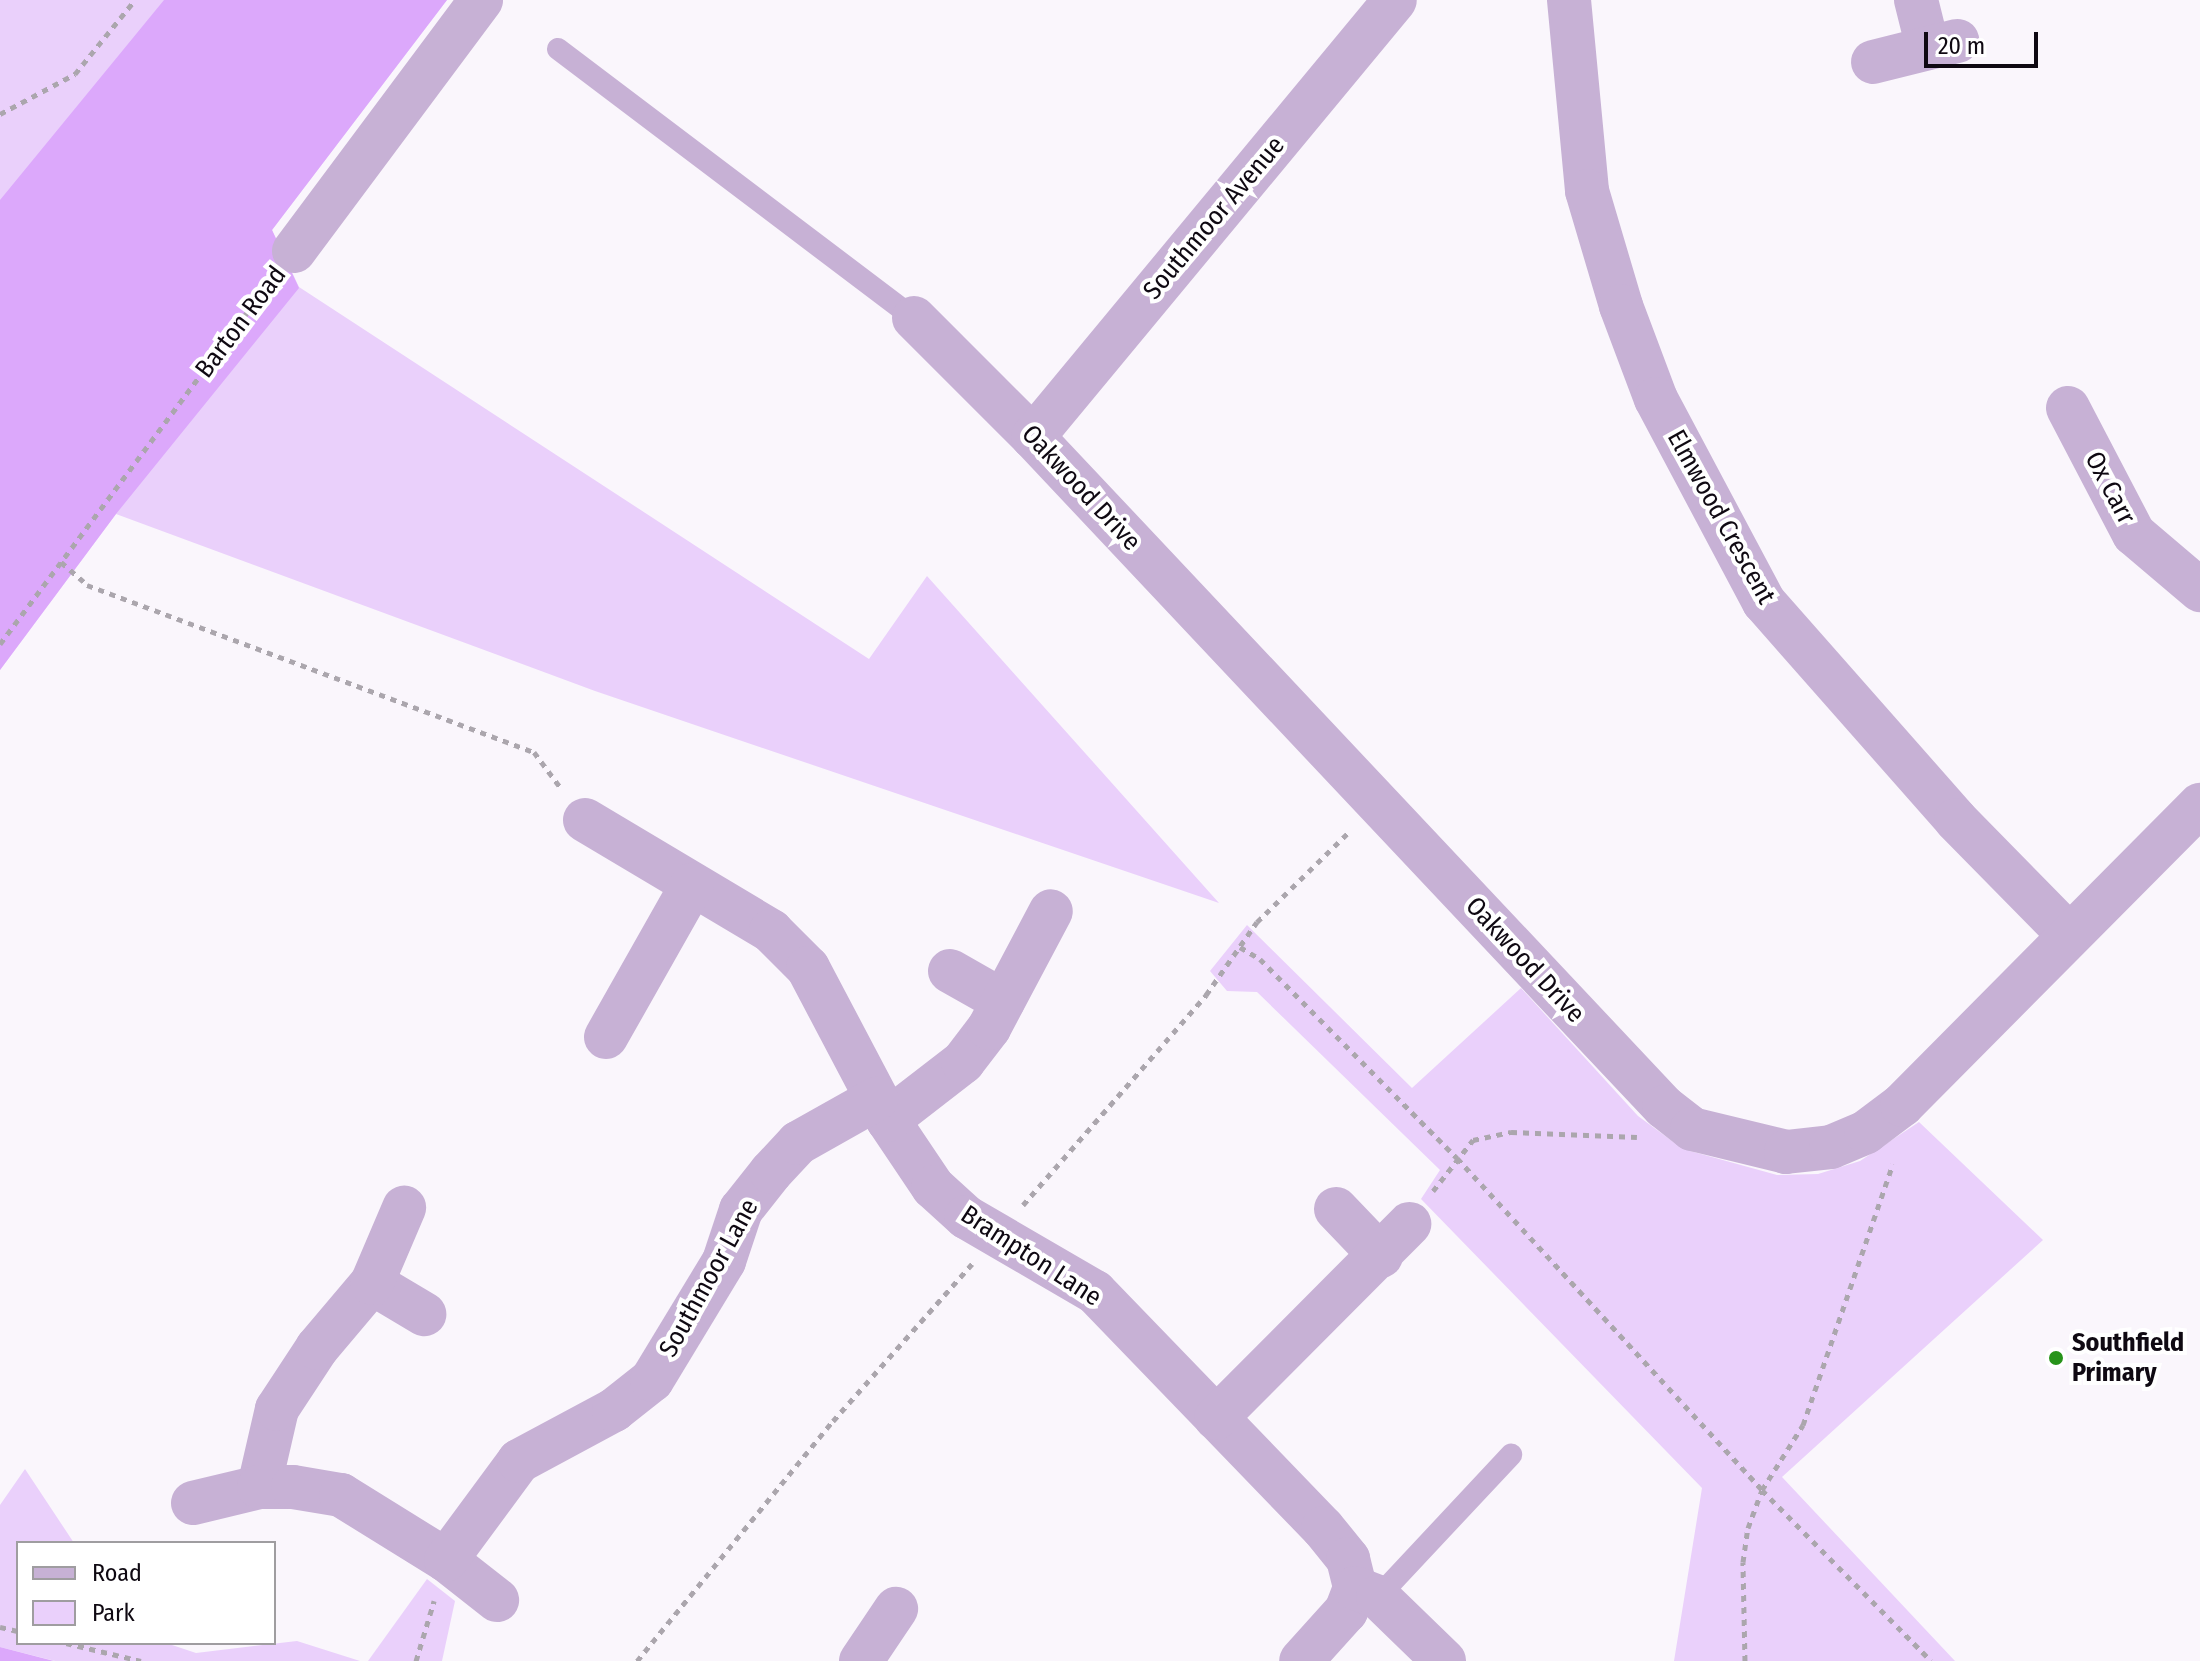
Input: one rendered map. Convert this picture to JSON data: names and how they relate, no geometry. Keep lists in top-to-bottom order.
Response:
{
  "streets": {
    "street": [
      "Southmoor Avenue",
      "Barton Road",
      "Oakwood Drive",
      "Ox Carr",
      "Elmwood Crescent",
      "Brampton Lane",
      "Southmoor Lane"
    ]
  },
  "crossings": [
    ["Southmoor Avenue", "Oakwood Drive"],
    ["Brampton Lane", "Southmoor Lane"]
  ],
  "places": ["Southfield Primary"],
  "legend": ["Road", "Park"],
  "scale_bar": "20 m"
}
